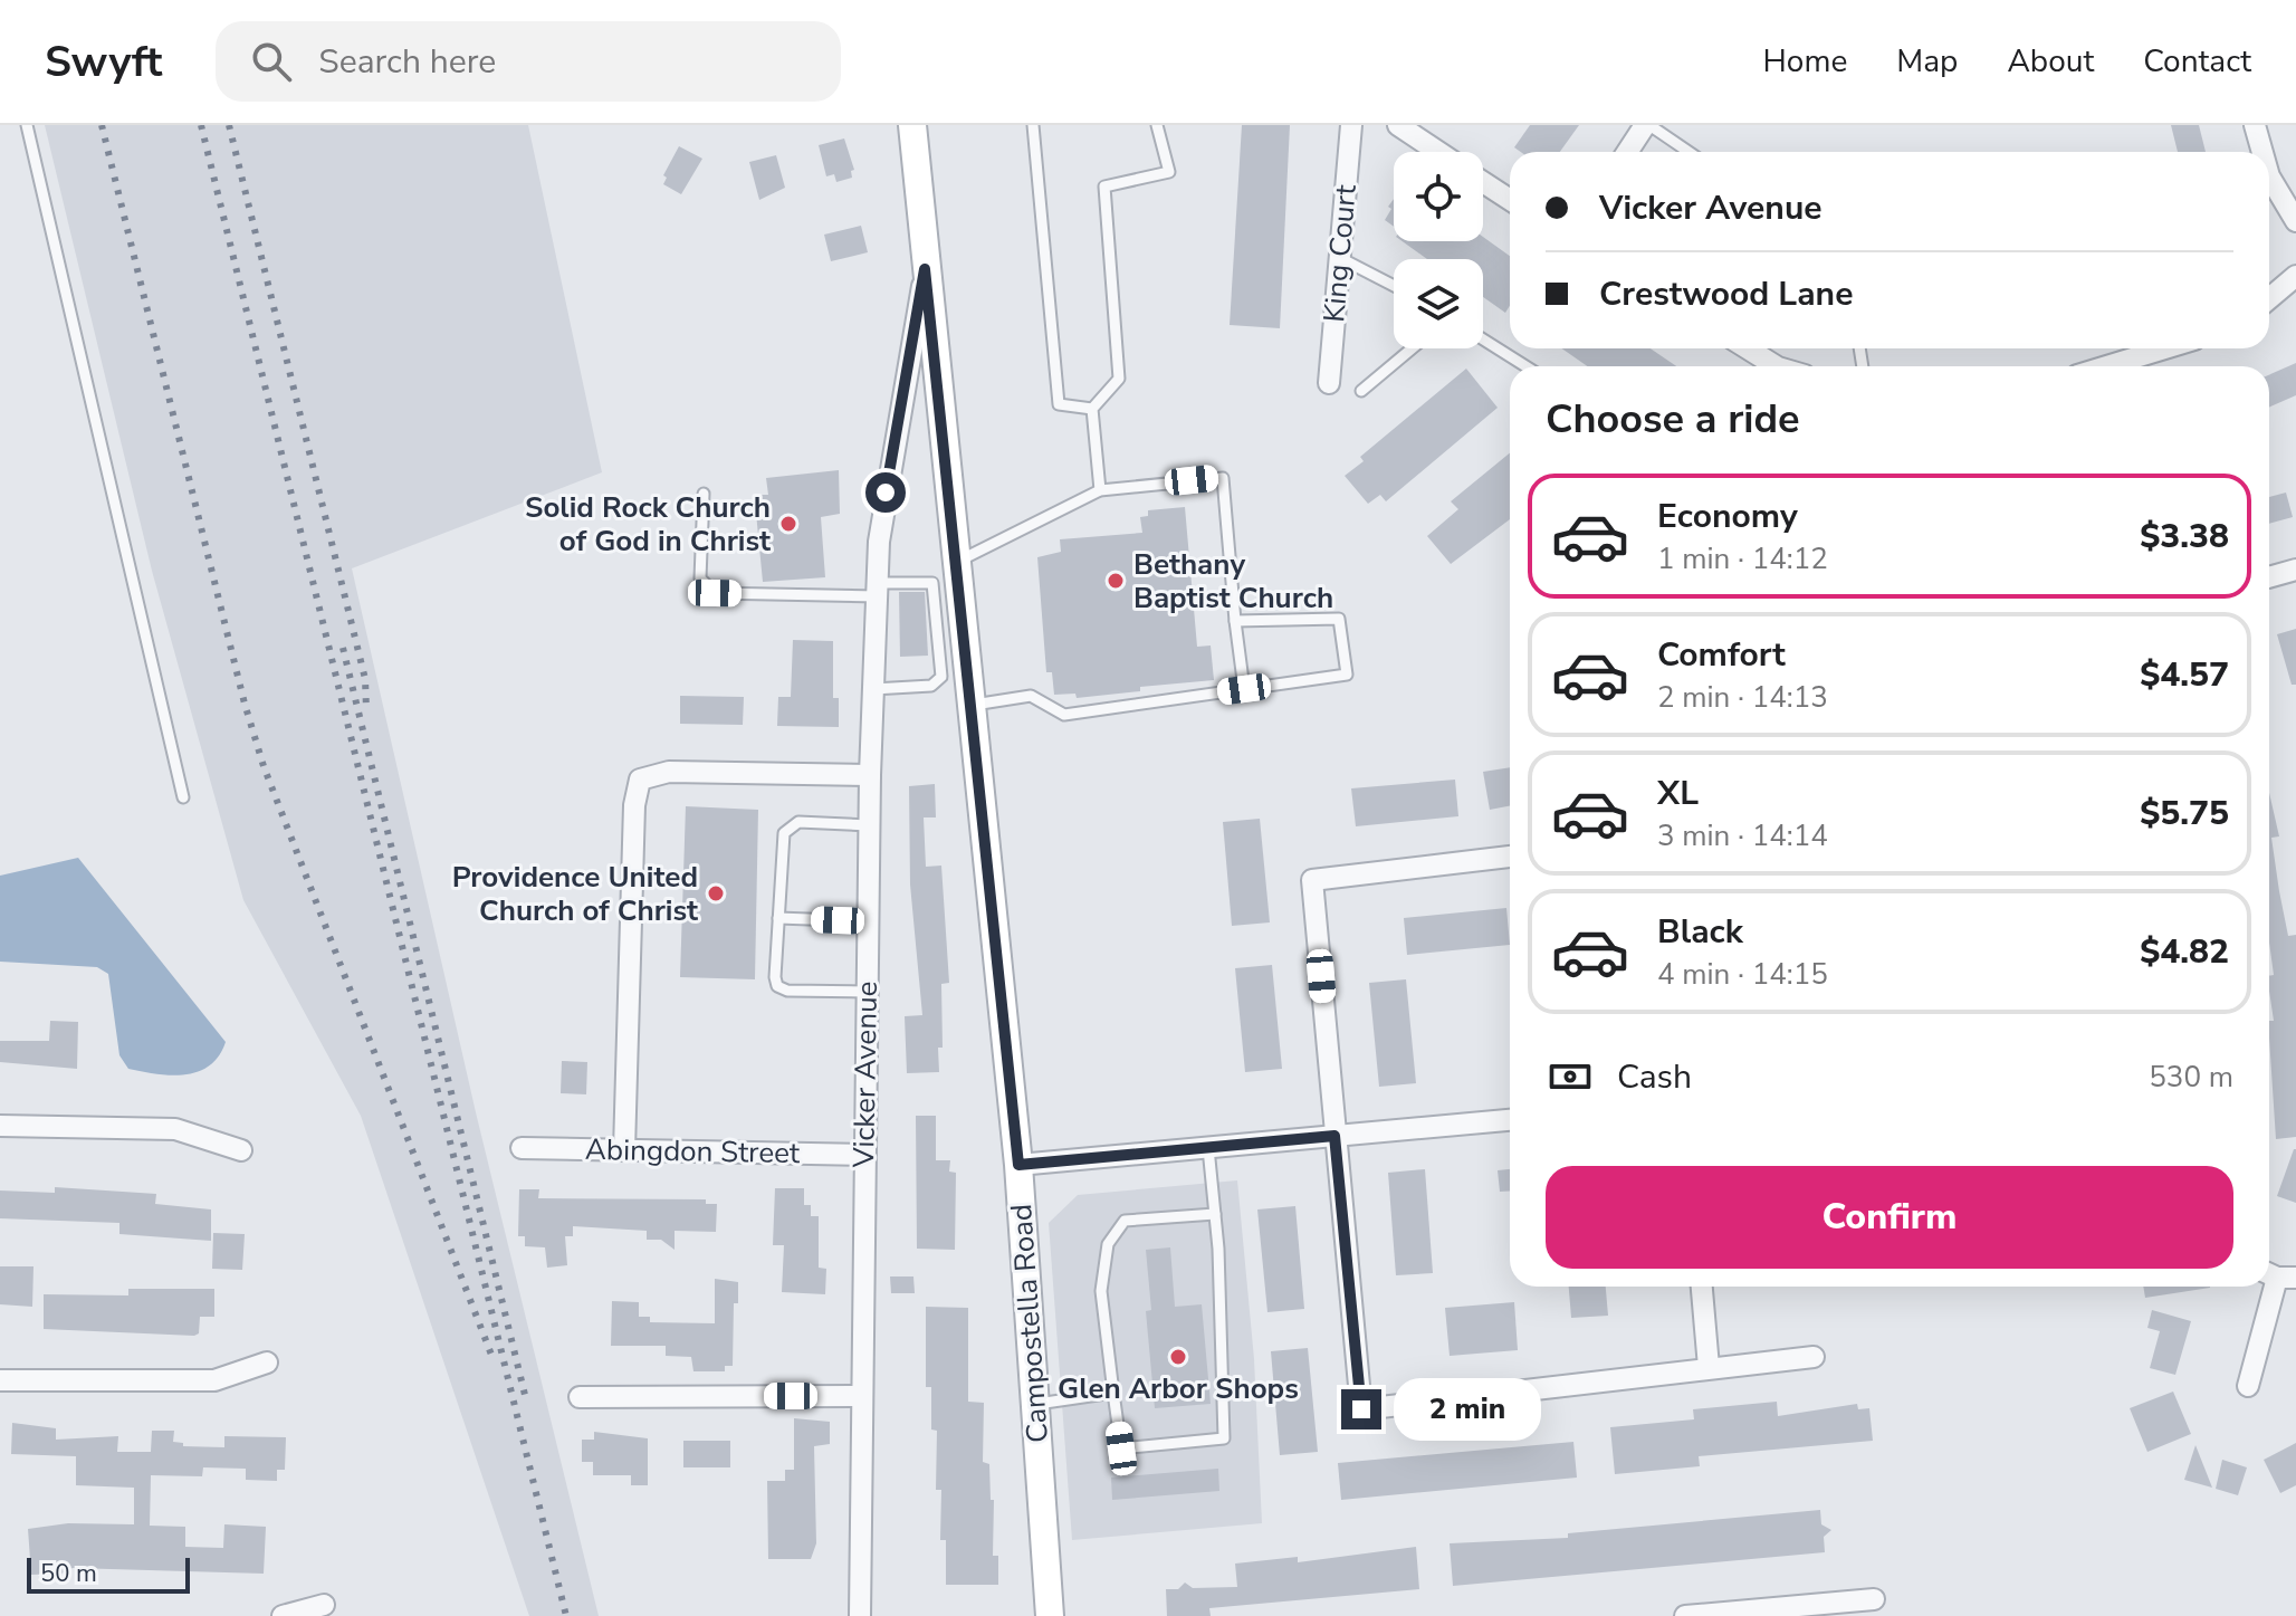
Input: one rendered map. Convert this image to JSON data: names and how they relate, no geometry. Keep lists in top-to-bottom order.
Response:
{
  "streets": {
    "main road": ["Campostella Road"],
    "street": ["King Court", "Vicker Avenue", "Abingdon Street"]
  },
  "crossings": [
    ["Vicker Avenue", "Abingdon Street"],
    ["Vicker Avenue", "Campostella Road"]
  ],
  "places": [
    "Solid Rock Church of God in Christ",
    "Bethany Baptist Church",
    "Providence United Church of Christ",
    "Glen Arbor Shops"
  ],
  "scale_bar": "50 m",
  "page": {
    "header": "Swyft",
    "search": "Search here",
    "nav": [
      "Home",
      "Map",
      "About",
      "Contact"
    ],
    "banner": ["Vicker Avenue", "Crestwood Lane"],
    "heading": "Choose a ride",
    "list": [
      {
        "name": "Economy",
        "note": "1 min · 14:12",
        "value": "$3.38"
      },
      {
        "name": "Comfort",
        "note": "2 min · 14:13",
        "value": "$4.57"
      },
      {
        "name": "XL",
        "note": "3 min · 14:14",
        "value": "$5.75"
      },
      {
        "name": "Black",
        "note": "4 min · 14:15",
        "value": "$4.82"
      }
    ],
    "pay": ["Cash", "530 m"],
    "buttons": "Confirm",
    "bubble": "2 min",
    "scale": "50 m"
  }
}
